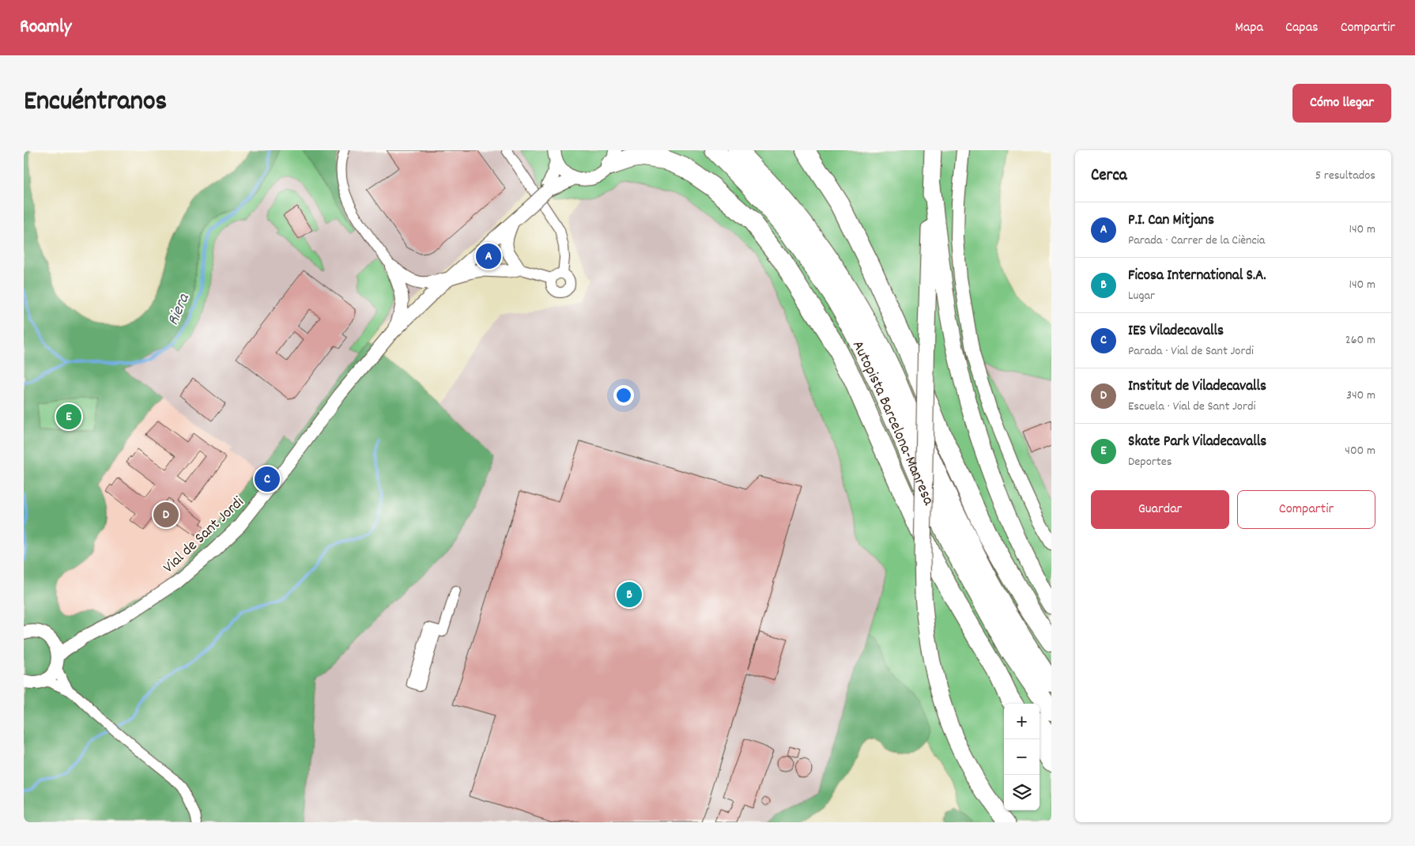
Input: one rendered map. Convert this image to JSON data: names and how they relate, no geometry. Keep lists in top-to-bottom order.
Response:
{
  "streets": {
    "highway": ["Autopista Barcelona-Manresa"],
    "street": ["Vial de Sant Jordi"]
  },
  "water": ["Riera"],
  "page": {
    "header": "Roamly",
    "nav": ["Mapa", "Capas", "Compartir"],
    "title": "Encuéntranos",
    "buttons": [
      "Cómo llegar",
      ["Guardar", "Compartir"]
    ],
    "heading": ["Cerca", "5 resultados"],
    "list": [
      {
        "mark": "A",
        "name": "P.I. Can Mitjans",
        "note": "Parada · Carrer de la Ciència",
        "value": "140 m"
      },
      {
        "mark": "B",
        "name": "Ficosa International S.A.",
        "note": "Lugar",
        "value": "140 m"
      },
      {
        "mark": "C",
        "name": "IES Viladecavalls",
        "note": "Parada · Vial de Sant Jordi",
        "value": "260 m"
      },
      {
        "mark": "D",
        "name": "Institut de Viladecavalls",
        "note": "Escuela · Vial de Sant Jordi",
        "value": "340 m"
      },
      {
        "mark": "E",
        "name": "Skate Park Viladecavalls",
        "note": "Deportes",
        "value": "400 m"
      }
    ],
    "pins": [
      "A",
      "E",
      "C",
      "D",
      "B"
    ],
    "map_buttons": ["+", "−"]
  }
}
